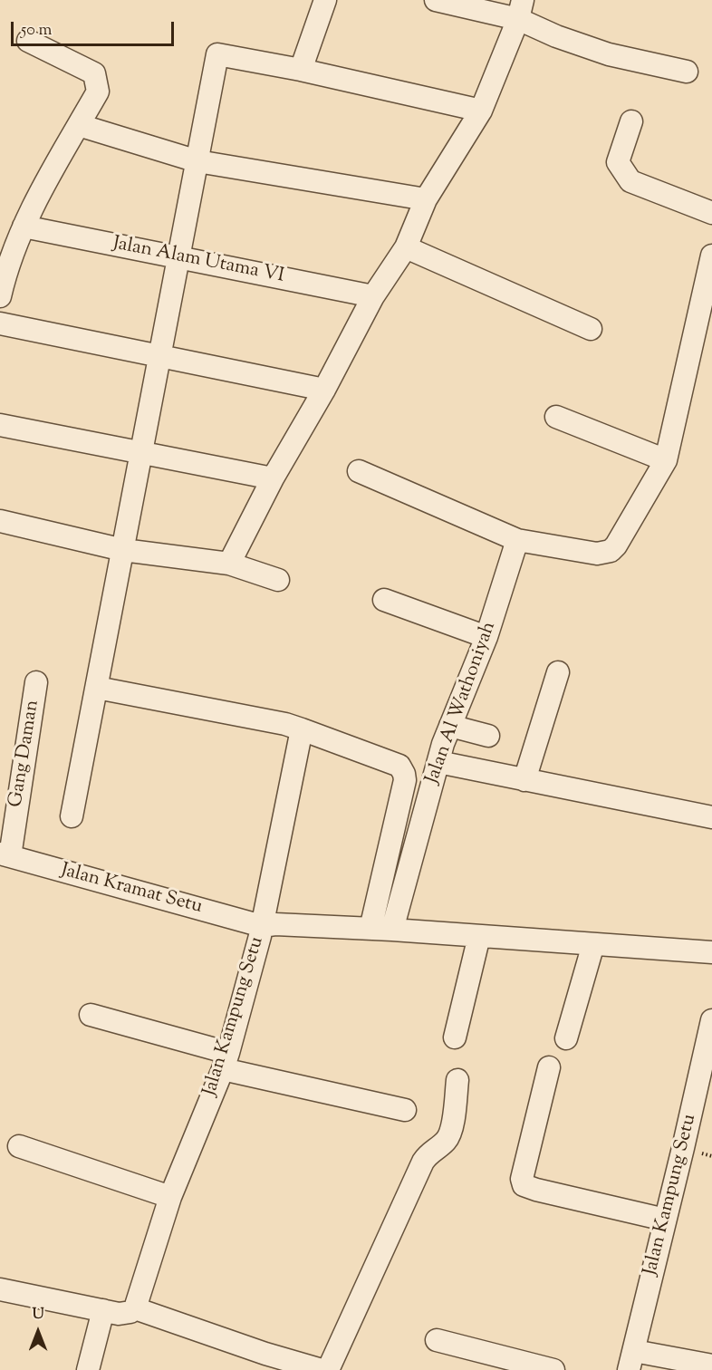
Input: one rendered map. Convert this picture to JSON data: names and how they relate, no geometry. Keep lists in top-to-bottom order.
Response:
{
  "streets": {
    "street": [
      "Jalan Alam Utama VI",
      "Jalan Al Wathoniyah",
      "Gang Daman",
      "Jalan Kramat Setu",
      "Jalan Kampung Setu"
    ]
  },
  "crossings": [
    ["Jalan Al Wathoniyah", "Jalan Kampung Setu"],
    ["Gang Daman", "Jalan Kramat Setu"],
    ["Jalan Kramat Setu", "Jalan Kampung Setu"]
  ],
  "scale_bar": "50 m",
  "north": "top"
}
